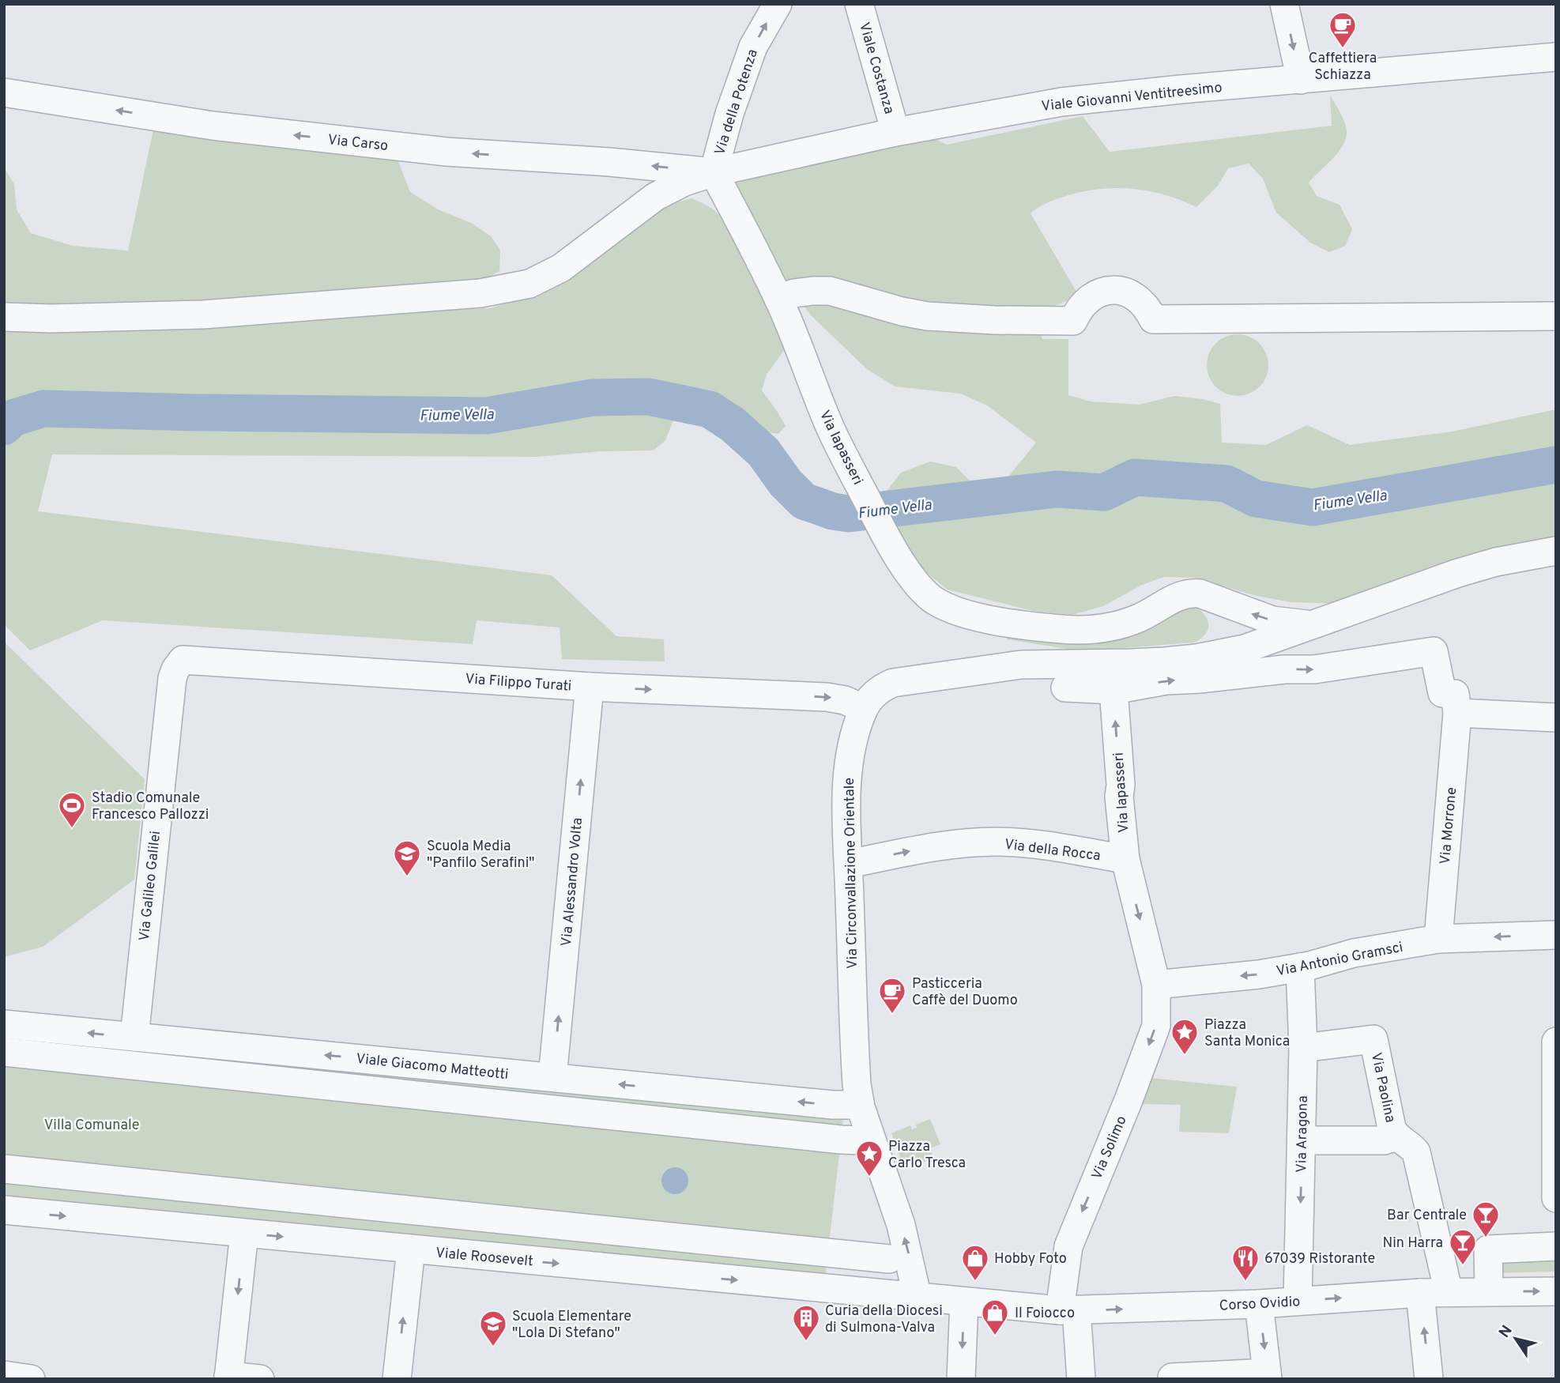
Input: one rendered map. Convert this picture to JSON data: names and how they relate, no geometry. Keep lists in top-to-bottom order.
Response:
{
  "streets": {
    "street": [
      "Viale Costanza",
      "Viale Giovanni Ventitreesimo",
      "Via della Potenza",
      "Via Carso",
      "Via Iapasseri",
      "Via Filippo Turati",
      "Via Morrone",
      "Via della Rocca",
      "Via Circonvallazione Orientale",
      "Via Alessandro Volta",
      "Via Galileo Galilei",
      "Via Antonio Gramsci",
      "Viale Giacomo Matteotti",
      "Via Paolina",
      "Via Aragona",
      "Via Solimo",
      "Viale Roosevelt",
      "Corso Ovidio"
    ]
  },
  "crossings": [
    ["Viale Costanza", "Viale Giovanni Ventitreesimo"],
    ["Viale Giovanni Ventitreesimo", "Via della Potenza"],
    ["Viale Giovanni Ventitreesimo", "Via Carso"],
    ["Viale Giovanni Ventitreesimo", "Via Iapasseri"],
    ["Via della Potenza", "Via Carso"],
    ["Via della Potenza", "Via Iapasseri"],
    ["Via Carso", "Via Iapasseri"],
    ["Via Iapasseri", "Via della Rocca"],
    ["Via Iapasseri", "Via Antonio Gramsci"],
    ["Via Iapasseri", "Via Solimo"],
    ["Via Filippo Turati", "Via Circonvallazione Orientale"],
    ["Via Filippo Turati", "Via Alessandro Volta"],
    ["Via Filippo Turati", "Via Galileo Galilei"],
    ["Via Morrone", "Via Circonvallazione Orientale"],
    ["Via Morrone", "Via Antonio Gramsci"],
    ["Via della Rocca", "Via Circonvallazione Orientale"],
    ["Via Circonvallazione Orientale", "Viale Giacomo Matteotti"],
    ["Via Alessandro Volta", "Viale Giacomo Matteotti"],
    ["Via Galileo Galilei", "Viale Giacomo Matteotti"],
    ["Via Antonio Gramsci", "Via Aragona"],
    ["Via Antonio Gramsci", "Via Solimo"],
    ["Via Paolina", "Via Aragona"],
    ["Via Paolina", "Corso Ovidio"],
    ["Via Aragona", "Corso Ovidio"],
    ["Via Solimo", "Corso Ovidio"],
    ["Viale Roosevelt", "Corso Ovidio"]
  ],
  "one_way": [
    "Via della Potenza",
    "Via Filippo Turati",
    "Via Morrone",
    "Via Alessandro Volta",
    "Via Aragona",
    "Via Solimo"
  ],
  "water": ["Fiume Vella"],
  "parks": ["Villa Comunale"],
  "places": {
    "cafe": ["Caffettiera Schiazza", "Pasticceria Caffè del Duomo"],
    "sports": ["Stadio Comunale Francesco Pallozzi"],
    "school or university": ["Scuola Media \"Panfilo Serafini\"", "Scuola Elementare \"Lola Di Stefano\""],
    "place": ["Piazza Santa Monica", "Piazza Carlo Tresca"],
    "bar": ["Bar Centrale", "Nin Harra"],
    "shop": ["Hobby Foto", "Il Foiocco"],
    "restaurant": ["67039 Ristorante"],
    "building": ["Curia della Diocesi di Sulmona-Valva"]
  },
  "north": "top left"
}
